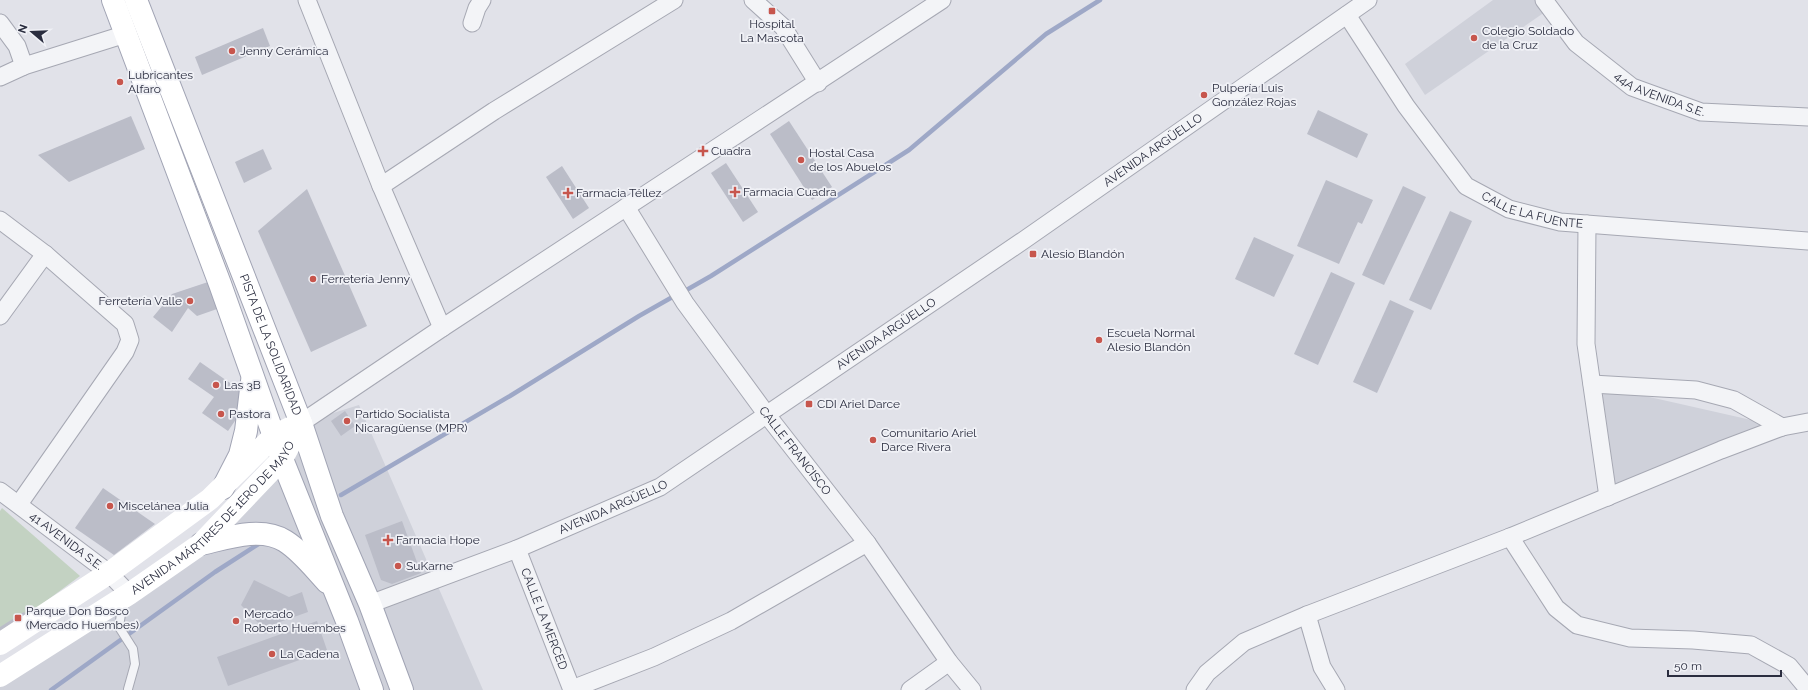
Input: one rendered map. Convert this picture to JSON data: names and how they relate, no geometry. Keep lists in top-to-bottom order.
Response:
{
  "streets": {
    "main road": ["PISTA DE LA SOLIDARIDAD", "AVENIDA MÁRTIRES DE 1ERO DE MAYO"],
    "street": [
      "44A AVENIDA S.E.",
      "AVENIDA ARGÜELLO",
      "CALLE LA FUENTE",
      "CALLE FRANCISCO",
      "41 AVENIDA S.E.",
      "CALLE LA MERCED"
    ]
  },
  "crossings": [
    ["AVENIDA ARGÜELLO", "CALLE LA FUENTE"],
    ["AVENIDA ARGÜELLO", "PISTA DE LA SOLIDARIDAD"],
    ["AVENIDA ARGÜELLO", "CALLE FRANCISCO"],
    ["AVENIDA ARGÜELLO", "CALLE LA MERCED"],
    ["PISTA DE LA SOLIDARIDAD", "AVENIDA MÁRTIRES DE 1ERO DE MAYO"],
    ["AVENIDA MÁRTIRES DE 1ERO DE MAYO", "41 AVENIDA S.E."]
  ],
  "places": {
    "transit": [
      "Hospital La Mascota",
      "Alesio Blandón",
      "CDI Ariel Darce",
      "Parque Don Bosco (Mercado Huembes)"
    ],
    "other": [
      "Colegio Soldado de la Cruz",
      "Jenny Cerámica",
      "Lubricantes Alfaro",
      "Pulpería Luis González Rojas",
      "Hostal Casa de los Abuelos",
      "Ferretería Jenny",
      "Ferretería Valle",
      "Escuela Normal Alesio Blandón",
      "Las 3B",
      "Pastora",
      "Partido Socialista Nicaragüense (MPR)",
      "Comunitario Ariel Darce Rivera",
      "Miscelánea Julia",
      "SuKarne",
      "Mercado Roberto Huembes",
      "La Cadena"
    ],
    "health": [
      "Cuadra",
      "Farmacia Cuadra",
      "Farmacia Téllez",
      "Farmacia Hope"
    ]
  },
  "scale_bar": "50 m",
  "north": "left"
}
